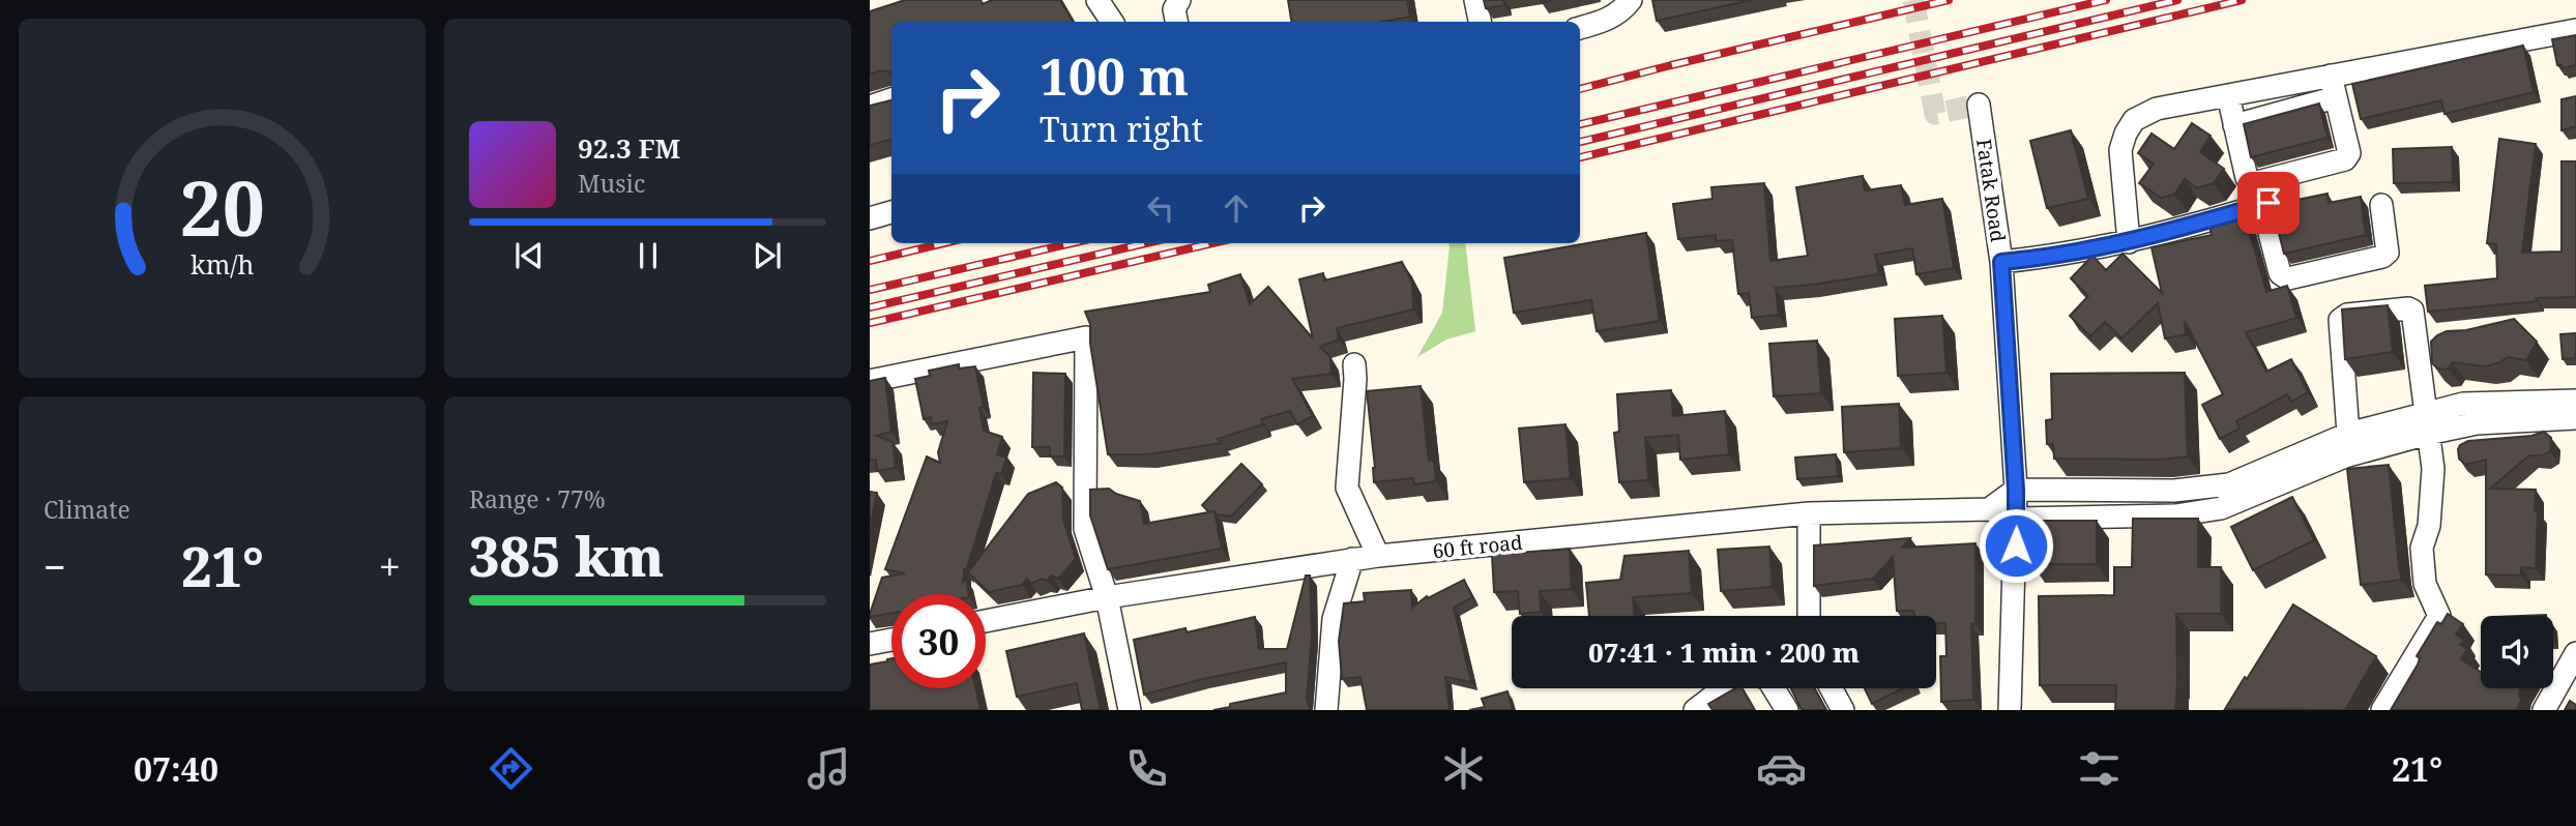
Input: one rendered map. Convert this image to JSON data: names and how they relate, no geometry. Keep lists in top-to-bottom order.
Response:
{
  "streets": {
    "street": ["Fatak Road", "60 ft road"]
  },
  "crossings": [
    ["Fatak Road", "60 ft road"]
  ],
  "page": {
    "turn": ["100 m", "Turn right"],
    "song": ["92.3 FM", "Music"],
    "tile": [
      "Climate",
      ["Range · 77%", "385 km"]
    ],
    "heat": ["−", "21°", "+"],
    "limit": "30",
    "trip": "07:41 · 1 min · 200 m",
    "tabs": ["07:40", "21°"],
    "gauge": ["20", "km/h"]
  }
}
